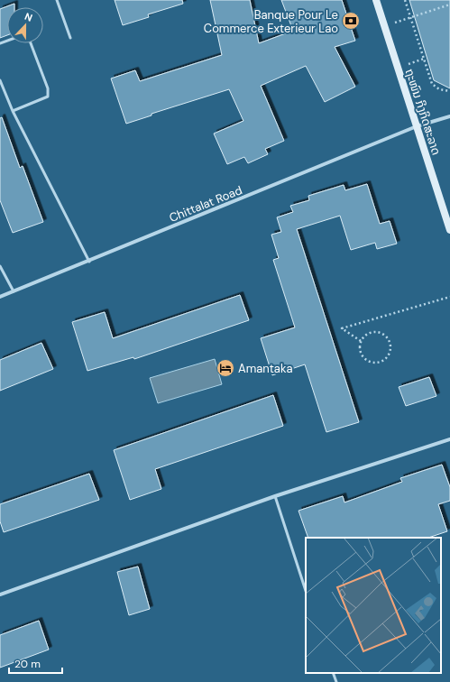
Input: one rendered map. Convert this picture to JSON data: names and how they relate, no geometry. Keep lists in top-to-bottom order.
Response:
{
  "streets": {
    "street": ["ຖະໜົນ ກິງກິດສະລາດ", "Chittalat Road"]
  },
  "crossings": [
    ["ຖະໜົນ ກິງກິດສະລາດ", "Chittalat Road"]
  ],
  "places": {
    "bank": ["Banque Pour Le Commerce Exterieur Lao"],
    "hotel": ["Amantaka"]
  },
  "scale_bar": "20 m",
  "north": "top"
}
